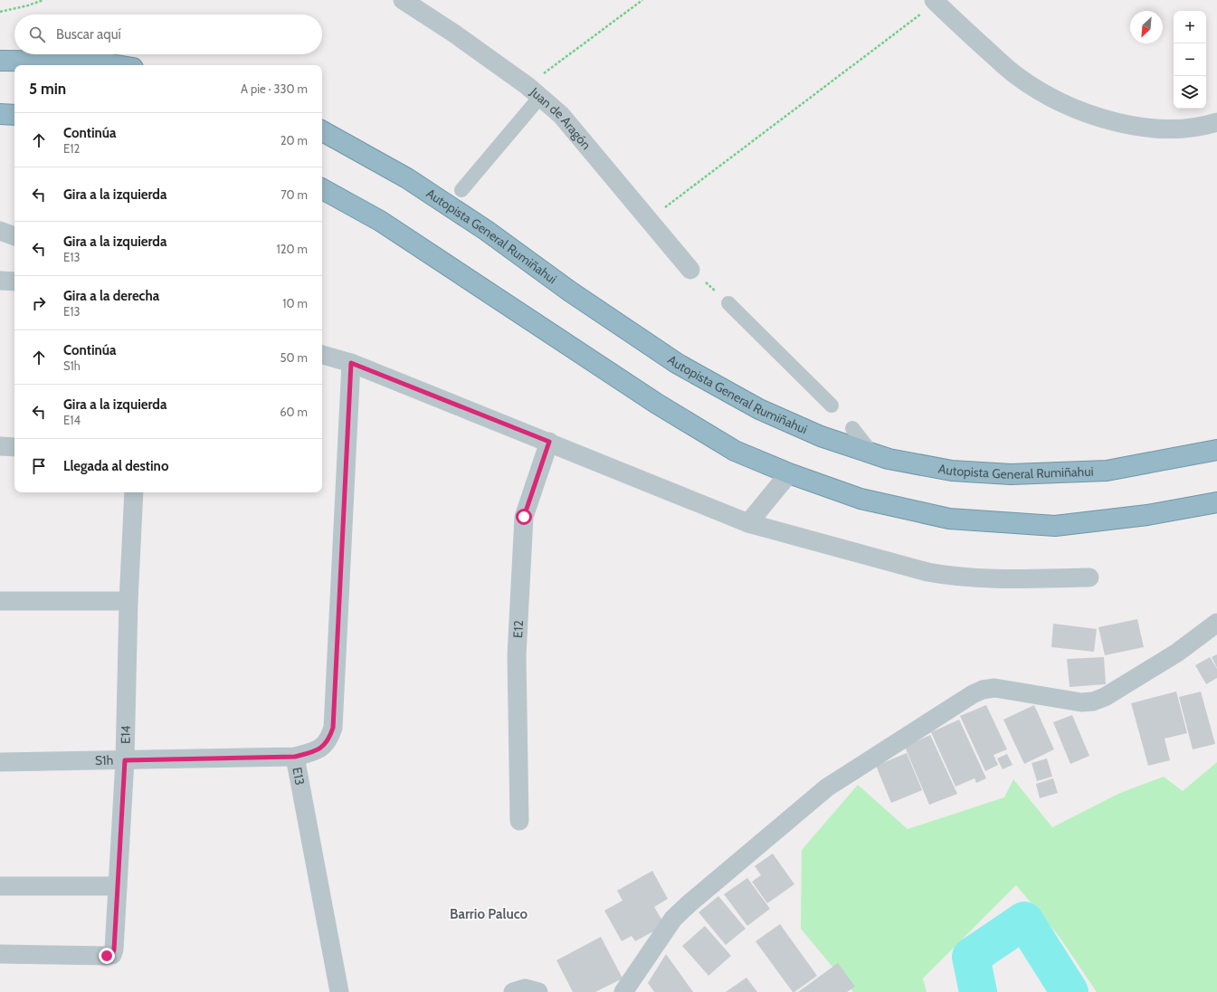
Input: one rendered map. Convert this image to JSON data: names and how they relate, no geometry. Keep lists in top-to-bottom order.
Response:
{
  "streets": {
    "highway": ["Autopista General Rumiñahui"],
    "street": [
      "Juan de Aragón",
      "E12",
      "E14",
      "S1h",
      "E13"
    ]
  },
  "crossings": [
    ["E14", "S1h"],
    ["S1h", "E13"]
  ],
  "districts": ["Barrio Paluco"],
  "north": "bottom left",
  "page": {
    "map_buttons": ["+", "−"],
    "search": "Buscar aquí",
    "heading": ["5 min", "A pie · 330 m"],
    "list": [
      ["Continúa", "E12", "20 m"],
      ["Gira a la izquierda", "70 m"],
      ["Gira a la izquierda", "E13", "120 m"],
      ["Gira a la derecha", "E13", "10 m"],
      ["Continúa", "S1h", "50 m"],
      ["Gira a la izquierda", "E14", "60 m"],
      "Llegada al destino"
    ]
  }
}
